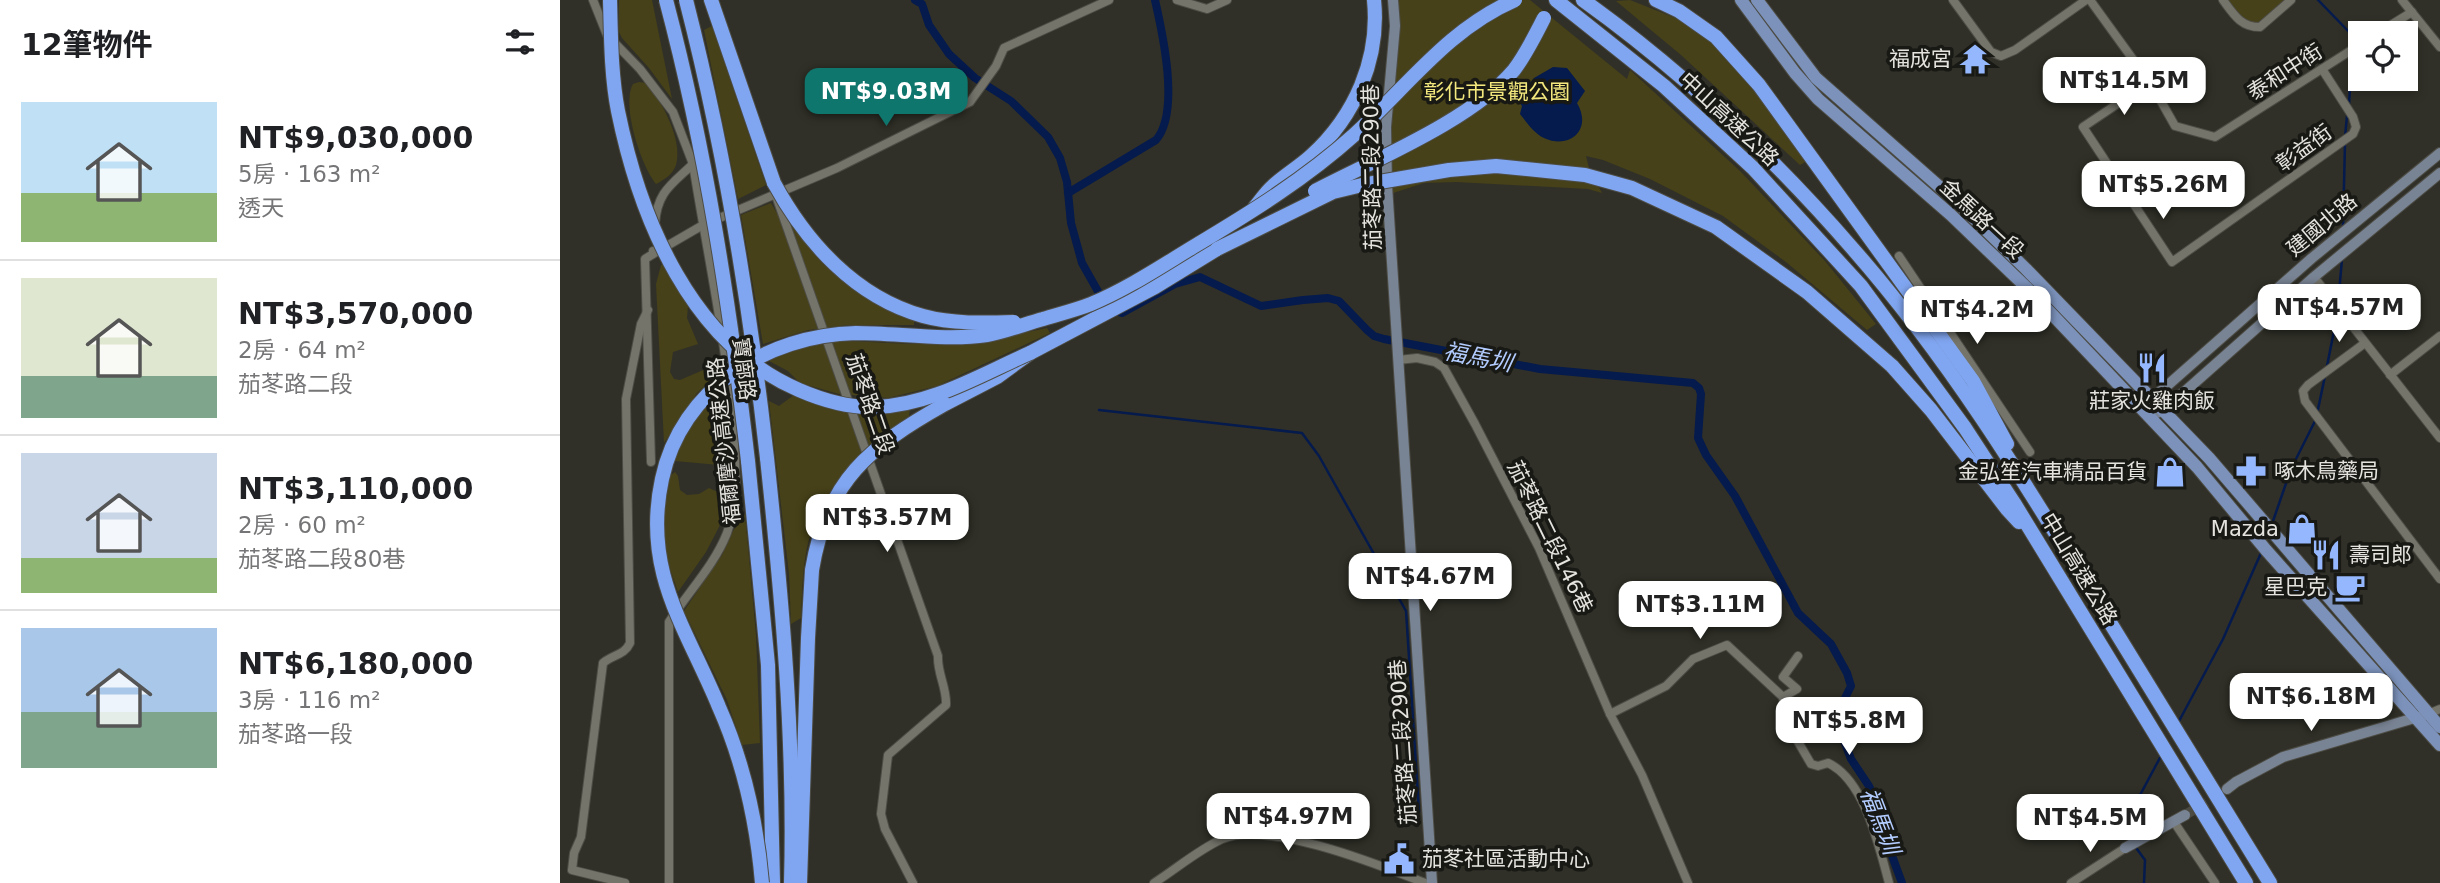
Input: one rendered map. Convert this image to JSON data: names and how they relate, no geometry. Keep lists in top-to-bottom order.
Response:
{
  "streets": {
    "highway": ["中山高速公路", "福爾摩沙高速公路"],
    "main road": ["金馬路一段"],
    "street": [
      "泰和中街",
      "彰益街",
      "茄苳路二段290巷",
      "建國北路",
      "寶廍路",
      "茄苳路二段",
      "茄苳路二段146巷"
    ]
  },
  "crossings": [
    ["泰和中街", "彰益街"],
    ["茄苳路二段290巷", "茄苳路二段146巷"],
    ["金馬路一段", "建國北路"]
  ],
  "water": ["福馬圳"],
  "parks": ["彰化市景觀公園"],
  "places": {
    "temple": ["福成宮"],
    "restaurant": ["莊家火雞肉飯", "壽司郎"],
    "pharmacy": ["啄木鳥藥局"],
    "shop": ["金弘笙汽車精品百貨", "Mazda"],
    "cafe": ["星巴克"],
    "public building": ["茄苳社區活動中心"]
  },
  "page": {
    "heading": "12筆物件",
    "price": [
      "NT$14.5M",
      "NT$9.03M",
      "NT$5.26M",
      "NT$4.57M",
      "NT$4.2M",
      "NT$3.57M",
      "NT$4.67M",
      "NT$3.11M",
      "NT$6.18M",
      "NT$5.8M",
      "NT$4.97M",
      "NT$4.5M"
    ],
    "list": [
      {
        "name": "NT$9,030,000",
        "note": "5房 · 163 m² · 透天"
      },
      {
        "name": "NT$3,570,000",
        "note": "2房 · 64 m² · 茄苳路二段"
      },
      {
        "name": "NT$3,110,000",
        "note": "2房 · 60 m² · 茄苳路二段80巷"
      },
      {
        "name": "NT$6,180,000",
        "note": "3房 · 116 m² · 茄苳路一段"
      }
    ]
  }
}
